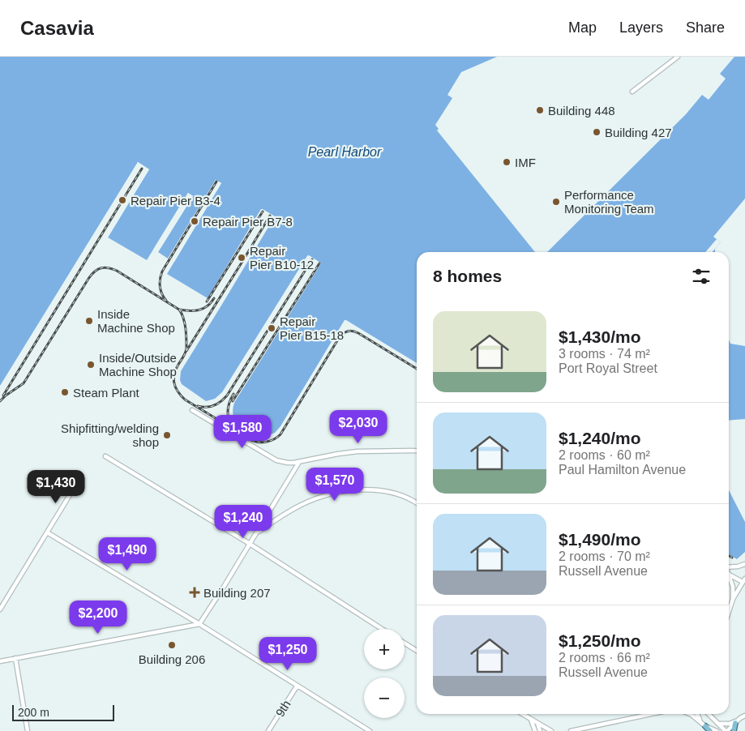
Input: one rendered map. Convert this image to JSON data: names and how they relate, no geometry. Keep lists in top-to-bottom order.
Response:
{
  "streets": {
    "street": ["9th"]
  },
  "water": ["Pearl Harbor"],
  "places": {
    "other": [
      "Building 448",
      "Building 427",
      "IMF",
      "Repair Pier B3-4",
      "Performance Monitoring Team",
      "Repair Pier B7-8",
      "Repair Pier B10-12",
      "Inside Machine Shop",
      "Repair Pier B15-18",
      "Inside/Outside Machine Shop",
      "Steam Plant",
      "Shipfitting/welding shop",
      "Building 206"
    ],
    "health": ["Building 207"]
  },
  "scale_bar": "200 m",
  "page": {
    "header": "Casavia",
    "nav": ["Map", "Layers", "Share"],
    "heading": "8 homes",
    "list": [
      {
        "name": "$1,430/mo",
        "note": "3 rooms · 74 m² · Port Royal Street"
      },
      {
        "name": "$1,240/mo",
        "note": "2 rooms · 60 m² · Paul Hamilton Avenue"
      },
      {
        "name": "$1,490/mo",
        "note": "2 rooms · 70 m² · Russell Avenue"
      },
      {
        "name": "$1,250/mo",
        "note": "2 rooms · 66 m² · Russell Avenue"
      }
    ],
    "price": [
      "$2,030",
      "$1,580",
      "$1,570",
      "$1,430",
      "$1,240",
      "$1,490",
      "$2,200",
      "$1,250"
    ],
    "map_buttons": ["+", "−"],
    "scale": "200 m"
  }
}
